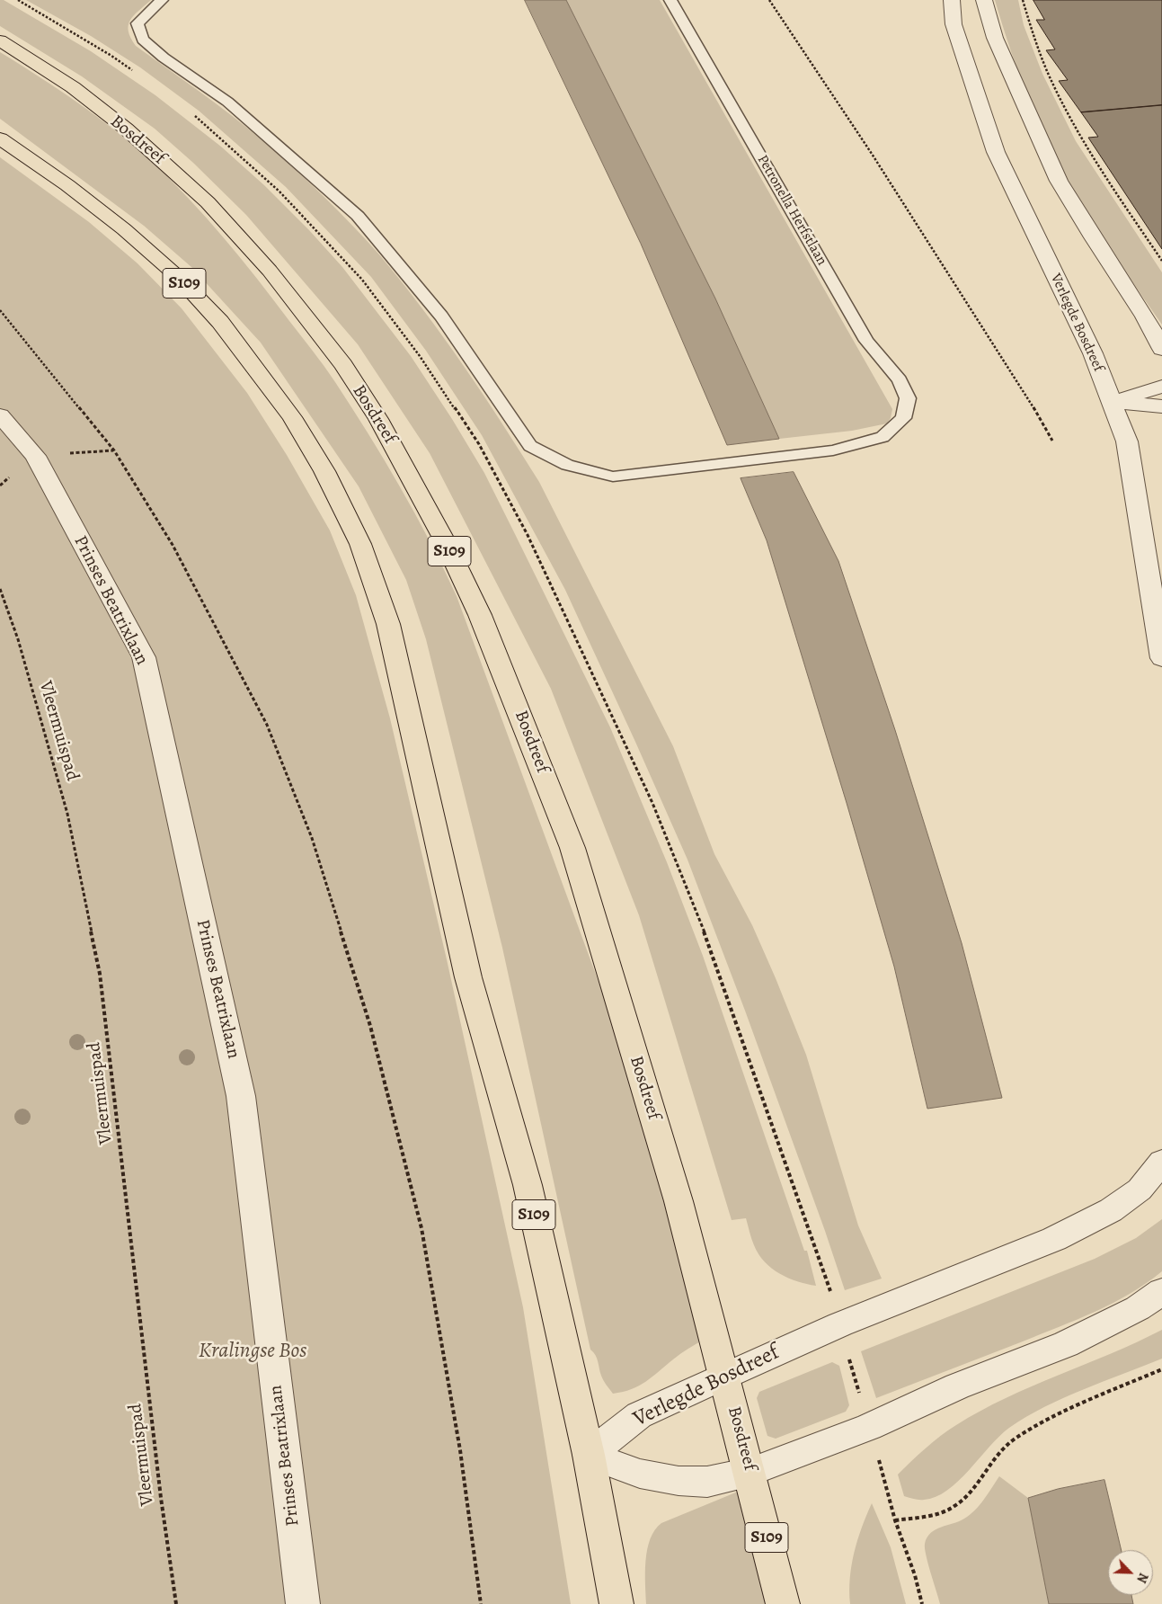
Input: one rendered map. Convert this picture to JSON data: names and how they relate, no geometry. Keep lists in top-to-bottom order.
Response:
{
  "streets": {
    "highway": ["Bosdreef", "S109"],
    "street": ["Verlegde Bosdreef", "Prinses Beatrixlaan"],
    "lane": ["Petronella Herfstlaan"],
    "path": ["Vleermuispad"]
  },
  "crossings": [
    ["Bosdreef", "Verlegde Bosdreef"],
    ["S109", "Verlegde Bosdreef"]
  ],
  "parks": ["Kralingse Bos"],
  "north": "bottom right"
}
